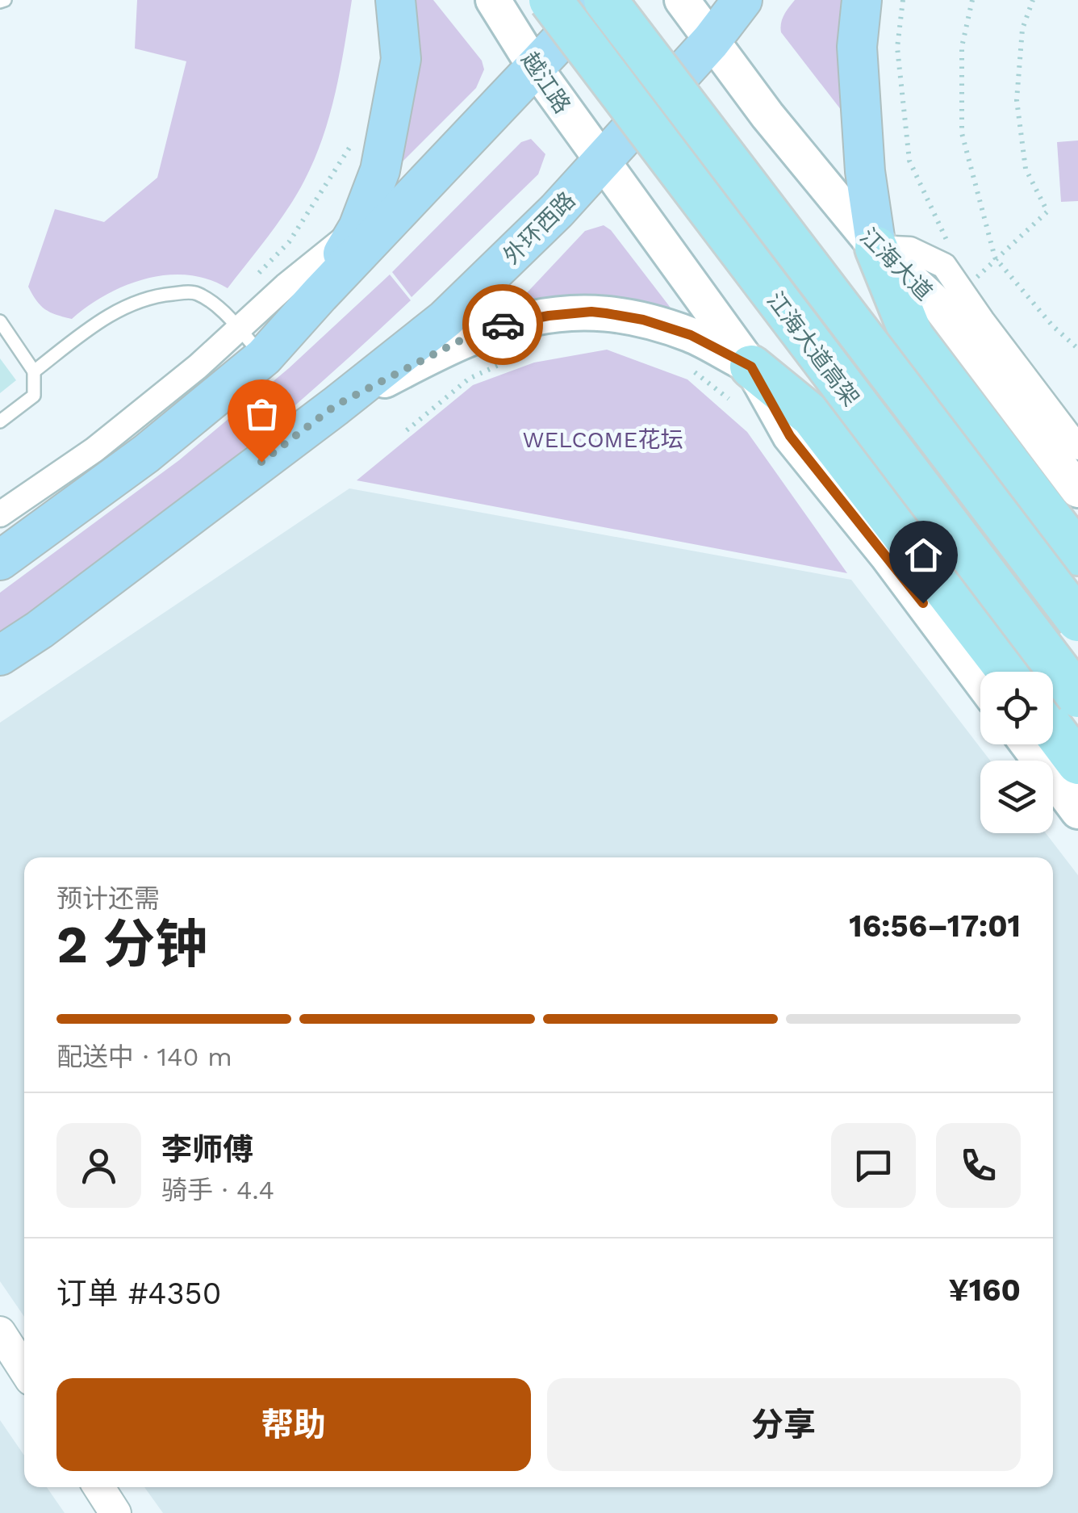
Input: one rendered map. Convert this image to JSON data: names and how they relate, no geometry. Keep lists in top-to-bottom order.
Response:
{
  "streets": {
    "highway": ["江海大道高架"],
    "main road": ["越江路", "外环西路", "江海大道"]
  },
  "crossings": [
    ["越江路", "外环西路"],
    ["外环西路", "江海大道"]
  ],
  "parks": ["WELCOME花坛"],
  "page": {
    "heading": ["2 分钟", "预计还需", "16:56–17:01"],
    "panel": [
      "李师傅",
      "骑手 · 4.4",
      "订单 #4350",
      "¥160"
    ],
    "bar": "配送中 · 140 m",
    "buttons": ["帮助", "分享"]
  }
}
